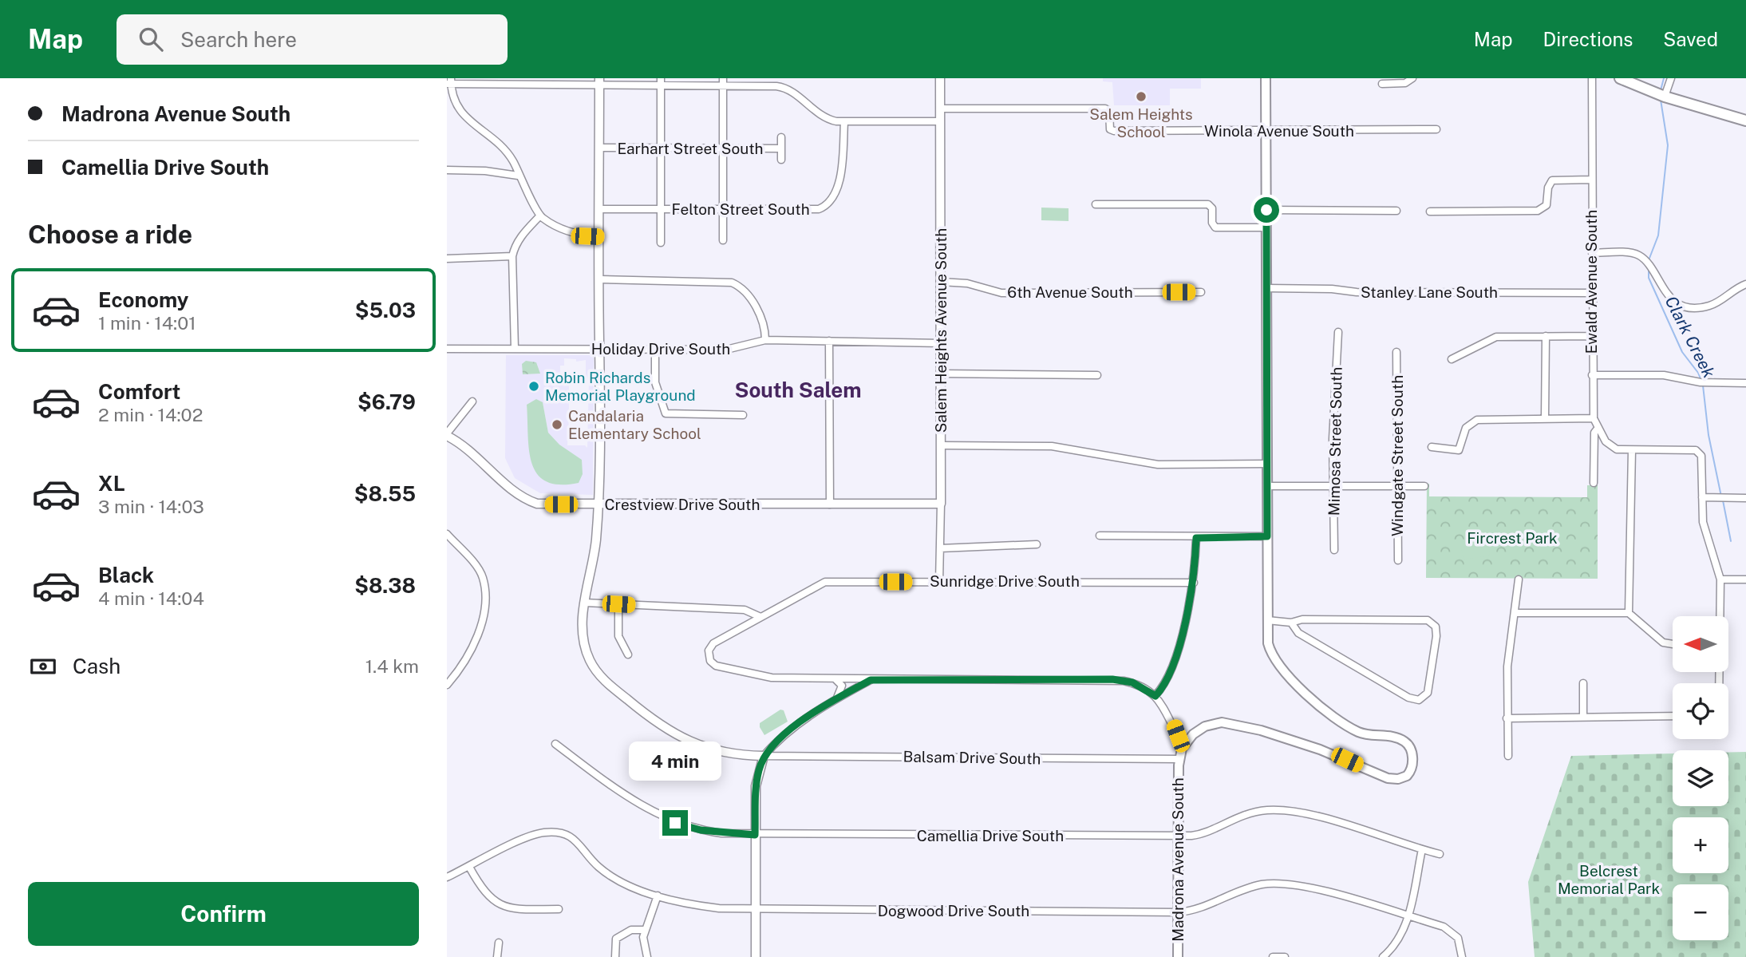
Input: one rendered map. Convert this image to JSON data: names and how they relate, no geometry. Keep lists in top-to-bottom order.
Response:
{
  "streets": {
    "main road": ["Madrona Avenue South"],
    "street": [
      "Winola Avenue South",
      "Earhart Street South",
      "Felton Street South",
      "Ewald Avenue South",
      "6th Avenue South",
      "Stanley Lane South",
      "Salem Heights Avenue South",
      "Holiday Drive South",
      "Mimosa Street South",
      "Windgate Street South",
      "Crestview Drive South",
      "Sunridge Drive South",
      "Balsam Drive South",
      "Camellia Drive South",
      "Dogwood Drive South"
    ]
  },
  "crossings": [
    ["Winola Avenue South", "Salem Heights Avenue South"],
    ["Ewald Avenue South", "Stanley Lane South"],
    ["6th Avenue South", "Salem Heights Avenue South"],
    ["Salem Heights Avenue South", "Holiday Drive South"],
    ["Salem Heights Avenue South", "Crestview Drive South"],
    ["Salem Heights Avenue South", "Sunridge Drive South"],
    ["Balsam Drive South", "Madrona Avenue South"],
    ["Camellia Drive South", "Madrona Avenue South"],
    ["Madrona Avenue South", "Dogwood Drive South"]
  ],
  "districts": ["South Salem"],
  "water": ["Clark Creek"],
  "parks": ["Fircrest Park", "Belcrest Memorial Park"],
  "places": ["Salem Heights School", "Robin Richards Memorial Playground", "Candalaria Elementary School"],
  "north": "left",
  "page": {
    "header": "Map",
    "search": "Search here",
    "nav": ["Map", "Directions", "Saved"],
    "banner": ["Madrona Avenue South", "Camellia Drive South"],
    "heading": "Choose a ride",
    "list": [
      {
        "name": "Economy",
        "note": "1 min · 14:01",
        "value": "$5.03"
      },
      {
        "name": "Comfort",
        "note": "2 min · 14:02",
        "value": "$6.79"
      },
      {
        "name": "XL",
        "note": "3 min · 14:03",
        "value": "$8.55"
      },
      {
        "name": "Black",
        "note": "4 min · 14:04",
        "value": "$8.38"
      }
    ],
    "map_buttons": ["+", "−"],
    "pay": ["Cash", "1.4 km"],
    "bubble": "4 min",
    "buttons": "Confirm"
  }
}
